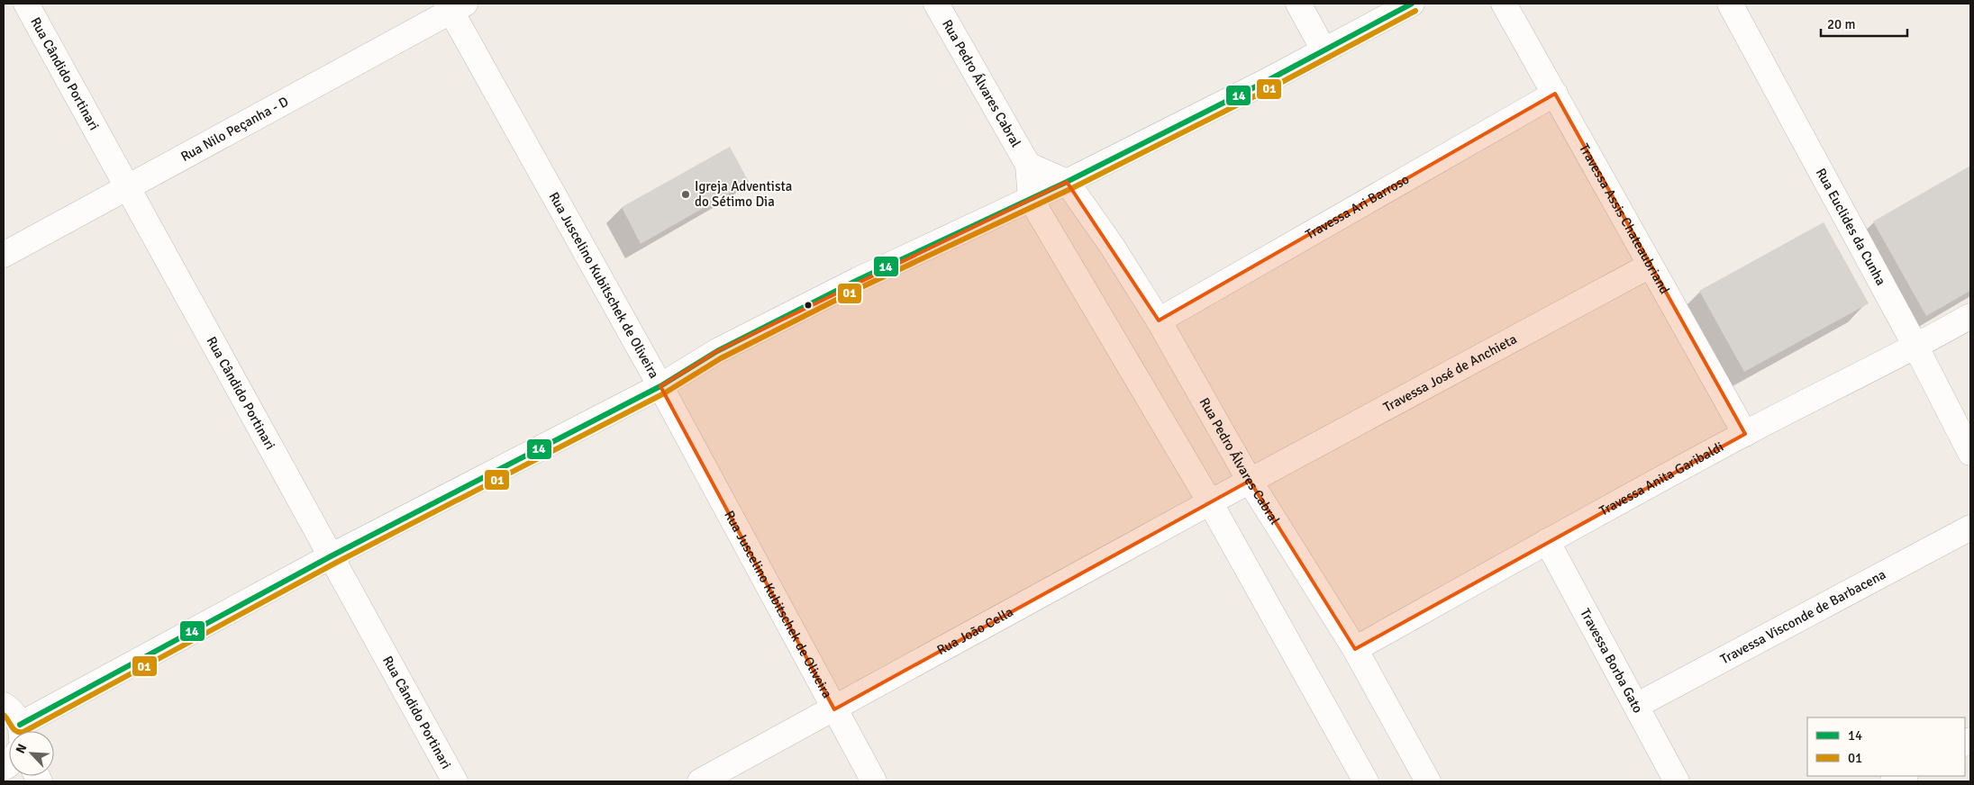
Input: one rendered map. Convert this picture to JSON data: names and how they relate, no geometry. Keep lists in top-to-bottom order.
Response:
{
  "streets": {
    "street": [
      "Rua Cândido Portinari",
      "Rua Pedro Álvares Cabral",
      "Rua Nilo Peçanha - D",
      "Travessa Ari Barroso",
      "Travessa Assis Chateaubriand",
      "Rua Euclides da Cunha",
      "Rua Juscelino Kubitschek de Oliveira",
      "Travessa José de Anchieta",
      "Travessa Anita Garibaldi",
      "Travessa Visconde de Barbacena",
      "Rua João Cella",
      "Travessa Borba Gato"
    ]
  },
  "crossings": [
    ["Rua Cândido Portinari", "Rua Nilo Peçanha - D"],
    ["Rua Pedro Álvares Cabral", "Travessa Ari Barroso"],
    ["Rua Pedro Álvares Cabral", "Travessa José de Anchieta"],
    ["Rua Pedro Álvares Cabral", "Travessa Anita Garibaldi"],
    ["Rua Pedro Álvares Cabral", "Rua João Cella"],
    ["Rua Nilo Peçanha - D", "Rua Juscelino Kubitschek de Oliveira"],
    ["Travessa Ari Barroso", "Travessa Assis Chateaubriand"],
    ["Travessa Assis Chateaubriand", "Travessa José de Anchieta"],
    ["Travessa Assis Chateaubriand", "Travessa Anita Garibaldi"],
    ["Rua Euclides da Cunha", "Travessa Anita Garibaldi"],
    ["Rua Juscelino Kubitschek de Oliveira", "Rua João Cella"],
    ["Travessa José de Anchieta", "Rua João Cella"],
    ["Travessa Anita Garibaldi", "Travessa Borba Gato"],
    ["Travessa Visconde de Barbacena", "Travessa Borba Gato"]
  ],
  "places": ["Igreja Adventista do Sétimo Dia"],
  "lines": ["transit line 14", "transit line 01"],
  "legend": ["14", "01"],
  "scale_bar": "20 m",
  "north": "top left"
}
